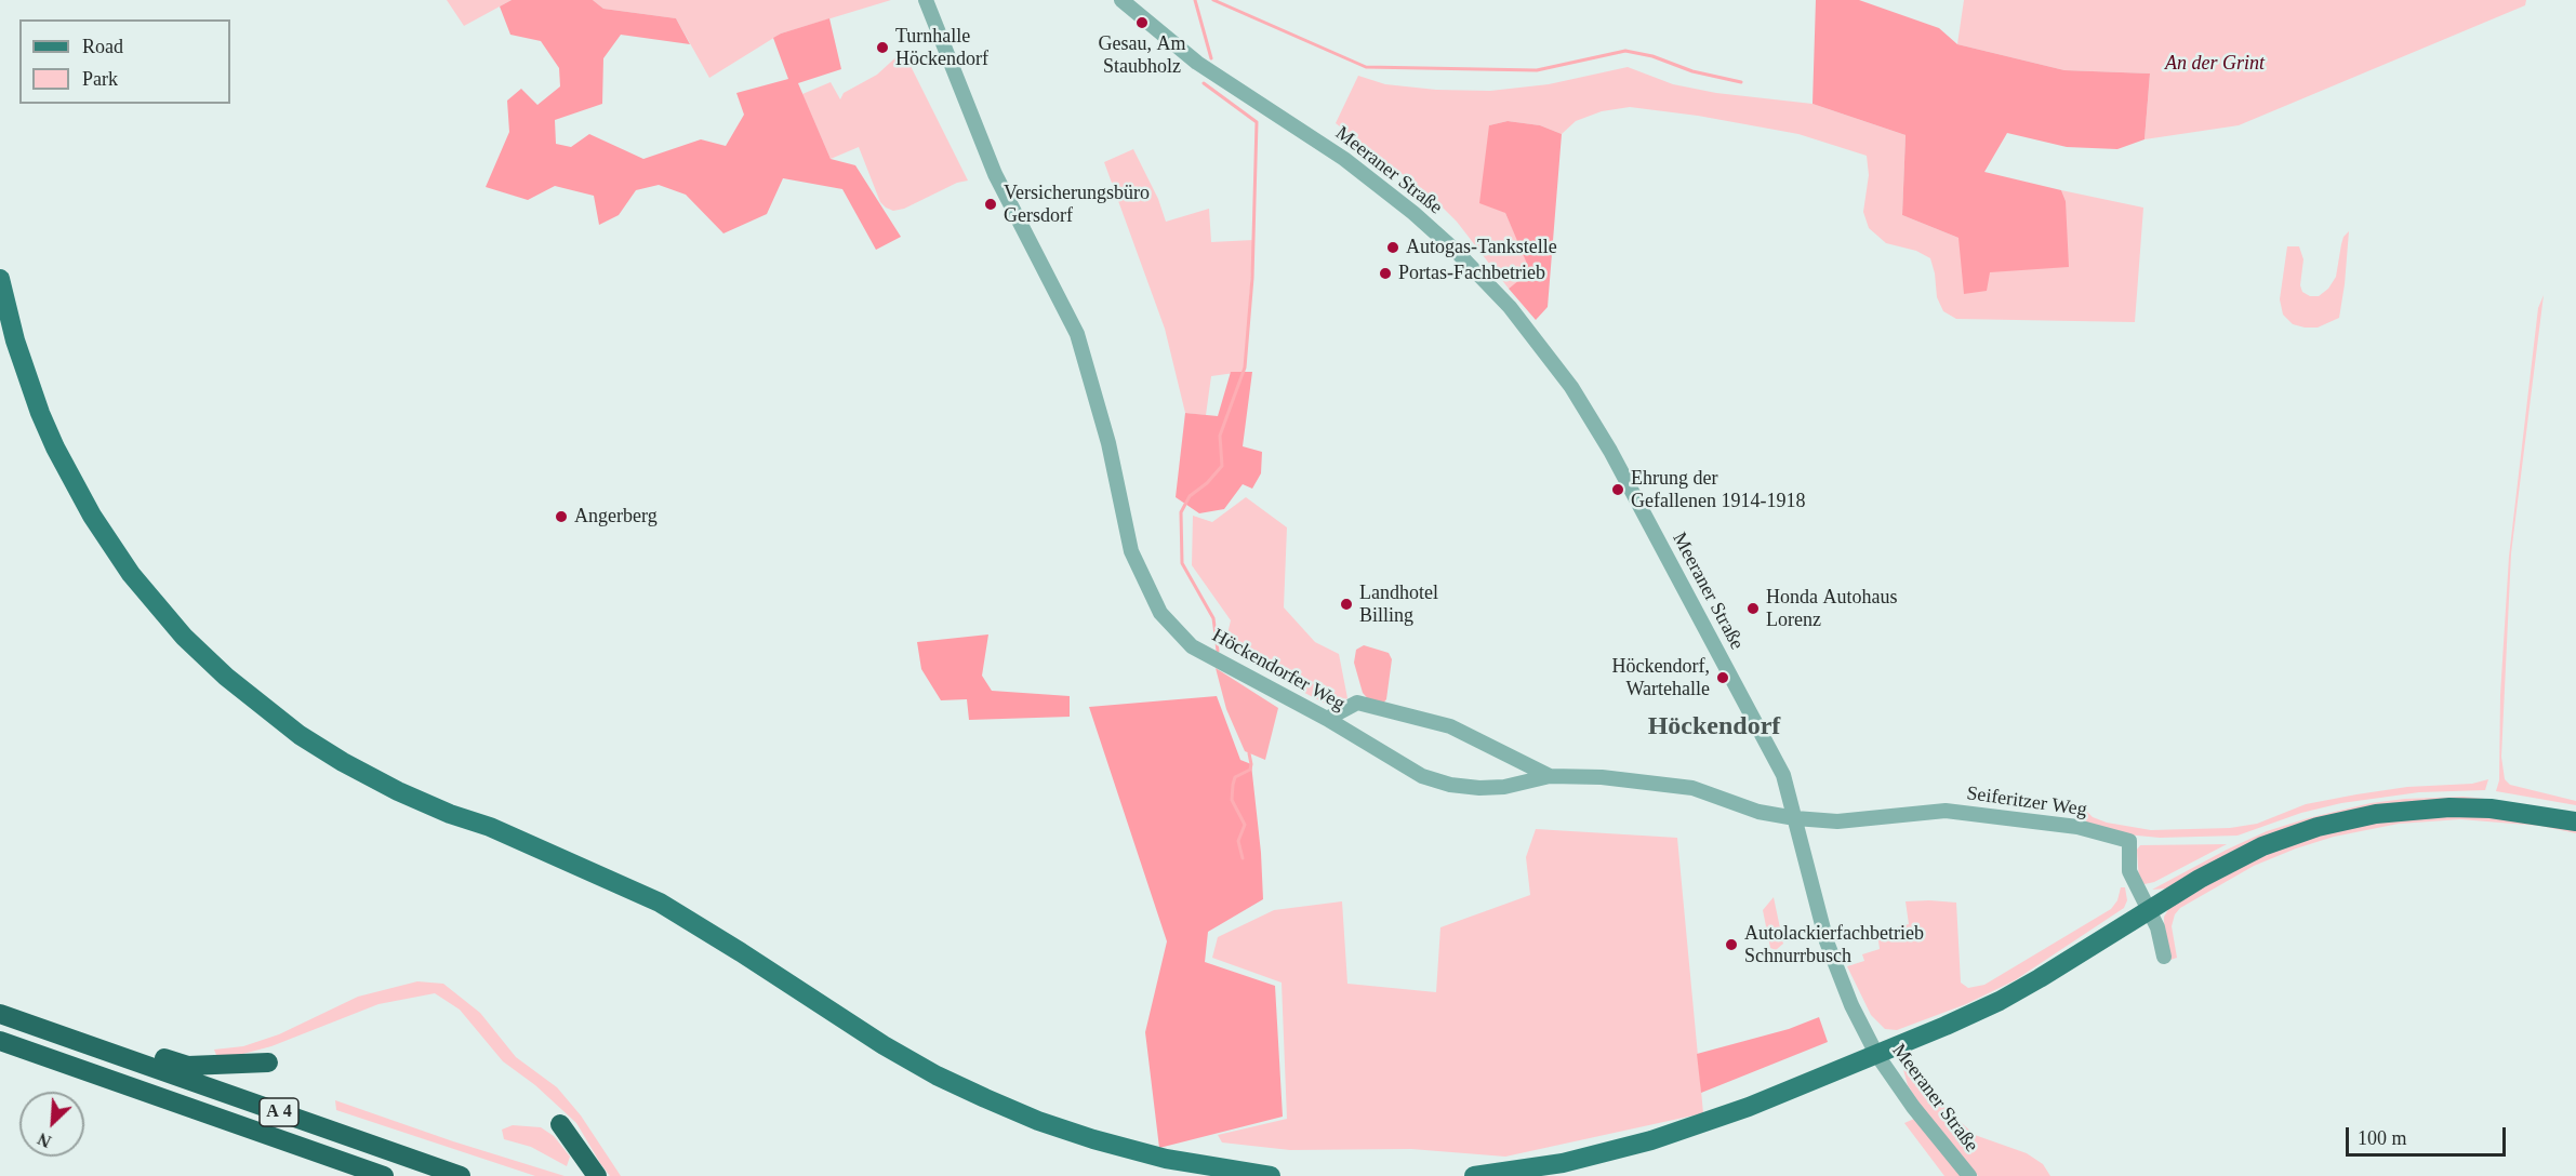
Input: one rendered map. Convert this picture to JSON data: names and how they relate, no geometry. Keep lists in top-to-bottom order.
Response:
{
  "streets": {
    "highway": ["A 4"],
    "street": ["Meeraner Straße", "Höckendorfer Weg", "Seiferitzer Weg"]
  },
  "crossings": [
    ["Meeraner Straße", "Höckendorfer Weg"],
    ["Meeraner Straße", "Seiferitzer Weg"],
    ["Höckendorfer Weg", "Seiferitzer Weg"]
  ],
  "districts": ["Höckendorf"],
  "parks": ["An der Grint"],
  "places": [
    "Gesau, Am Staubholz",
    "Turnhalle Höckendorf",
    "Versicherungsbüro Gersdorf",
    "Autogas-Tankstelle",
    "Portas-Fachbetrieb",
    "Ehrung der Gefallenen 1914-1918",
    "Angerberg",
    "Landhotel Billing",
    "Honda Autohaus Lorenz",
    "Höckendorf, Wartehalle",
    "Autolackierfachbetrieb Schnurrbusch"
  ],
  "legend": ["Road", "Park"],
  "scale_bar": "100 m",
  "north": "bottom left"
}
